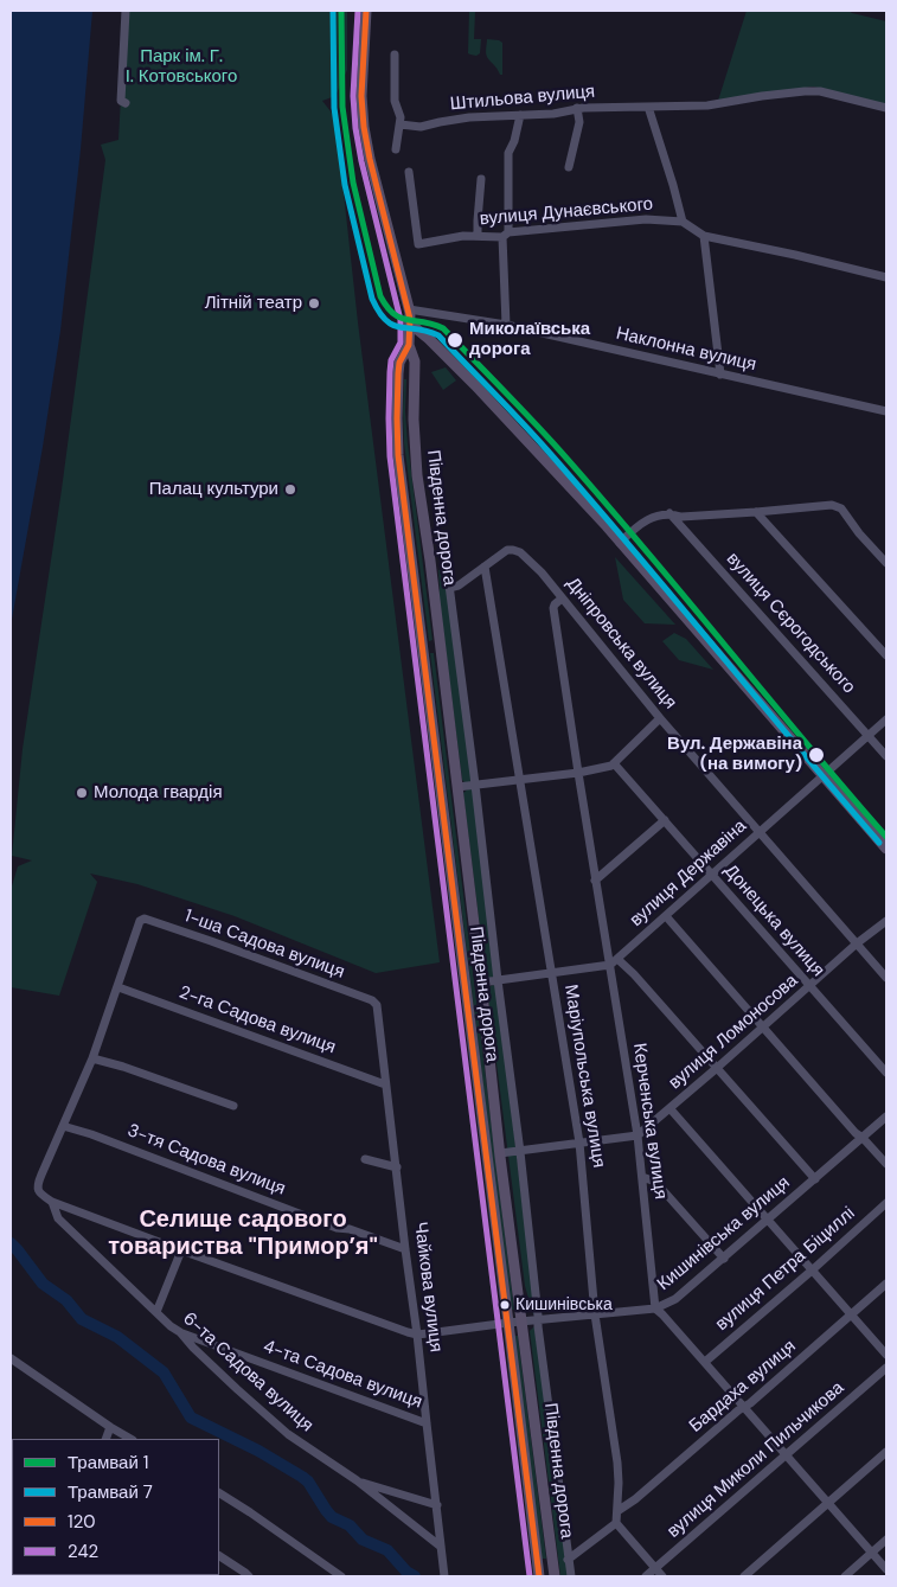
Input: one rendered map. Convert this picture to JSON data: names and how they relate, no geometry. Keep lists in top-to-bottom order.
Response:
{
  "streets": {
    "main road": ["Південна дорога"],
    "street": [
      "Штильова вулиця",
      "вулиця Дунаєвського",
      "Наклонна вулиця",
      "вулиця Сєрогодського",
      "Дніпровська вулиця",
      "вулиця Державіна",
      "Донецька вулиця",
      "1-ша Садова вулиця",
      "2-га Садова вулиця",
      "вулиця Ломоносова",
      "Маріупольська вулиця",
      "Керченська вулиця",
      "3-тя Садова вулиця",
      "Кишинівська вулиця",
      "вулиця Петра Біциллі",
      "Чайкова вулиця",
      "6-та Садова вулиця",
      "4-та Садова вулиця",
      "Бардаха вулиця",
      "вулиця Миколи Пильчикова"
    ]
  },
  "crossings": [
    ["Південна дорога", "вулиця Державіна"],
    ["Південна дорога", "Кишинівська вулиця"],
    ["вулиця Сєрогодського", "вулиця Державіна"],
    ["Дніпровська вулиця", "вулиця Державіна"],
    ["Дніпровська вулиця", "вулиця Ломоносова"],
    ["Дніпровська вулиця", "Маріупольська вулиця"],
    ["Дніпровська вулиця", "Керченська вулиця"],
    ["вулиця Державіна", "Донецька вулиця"],
    ["вулиця Державіна", "Маріупольська вулиця"],
    ["вулиця Державіна", "Керченська вулиця"],
    ["Донецька вулиця", "вулиця Ломоносова"],
    ["1-ша Садова вулиця", "2-га Садова вулиця"],
    ["1-ша Садова вулиця", "Чайкова вулиця"],
    ["2-га Садова вулиця", "Чайкова вулиця"],
    ["вулиця Ломоносова", "Керченська вулиця"],
    ["Маріупольська вулиця", "Кишинівська вулиця"],
    ["Маріупольська вулиця", "Бардаха вулиця"],
    ["Керченська вулиця", "Кишинівська вулиця"],
    ["3-тя Садова вулиця", "Чайкова вулиця"],
    ["Кишинівська вулиця", "Чайкова вулиця"],
    ["Чайкова вулиця", "6-та Садова вулиця"],
    ["Чайкова вулиця", "4-та Садова вулиця"],
    ["6-та Садова вулиця", "4-та Садова вулиця"]
  ],
  "districts": ["Селище садового товариства \"Примор’я\""],
  "parks": ["Парк ім. Г. І. Котовського"],
  "places": [
    "Літній театр",
    "Миколаївська дорога",
    "Палац культури",
    "Вул. Державіна (на вимогу)",
    "Молода гвардія",
    "Кишинівська"
  ],
  "lines": [
    "tram line 1",
    "tram line 7",
    "transit line 120",
    "transit line 242"
  ],
  "legend": [
    "Трамвай 1",
    "Трамвай 7",
    "120",
    "242"
  ]
}
